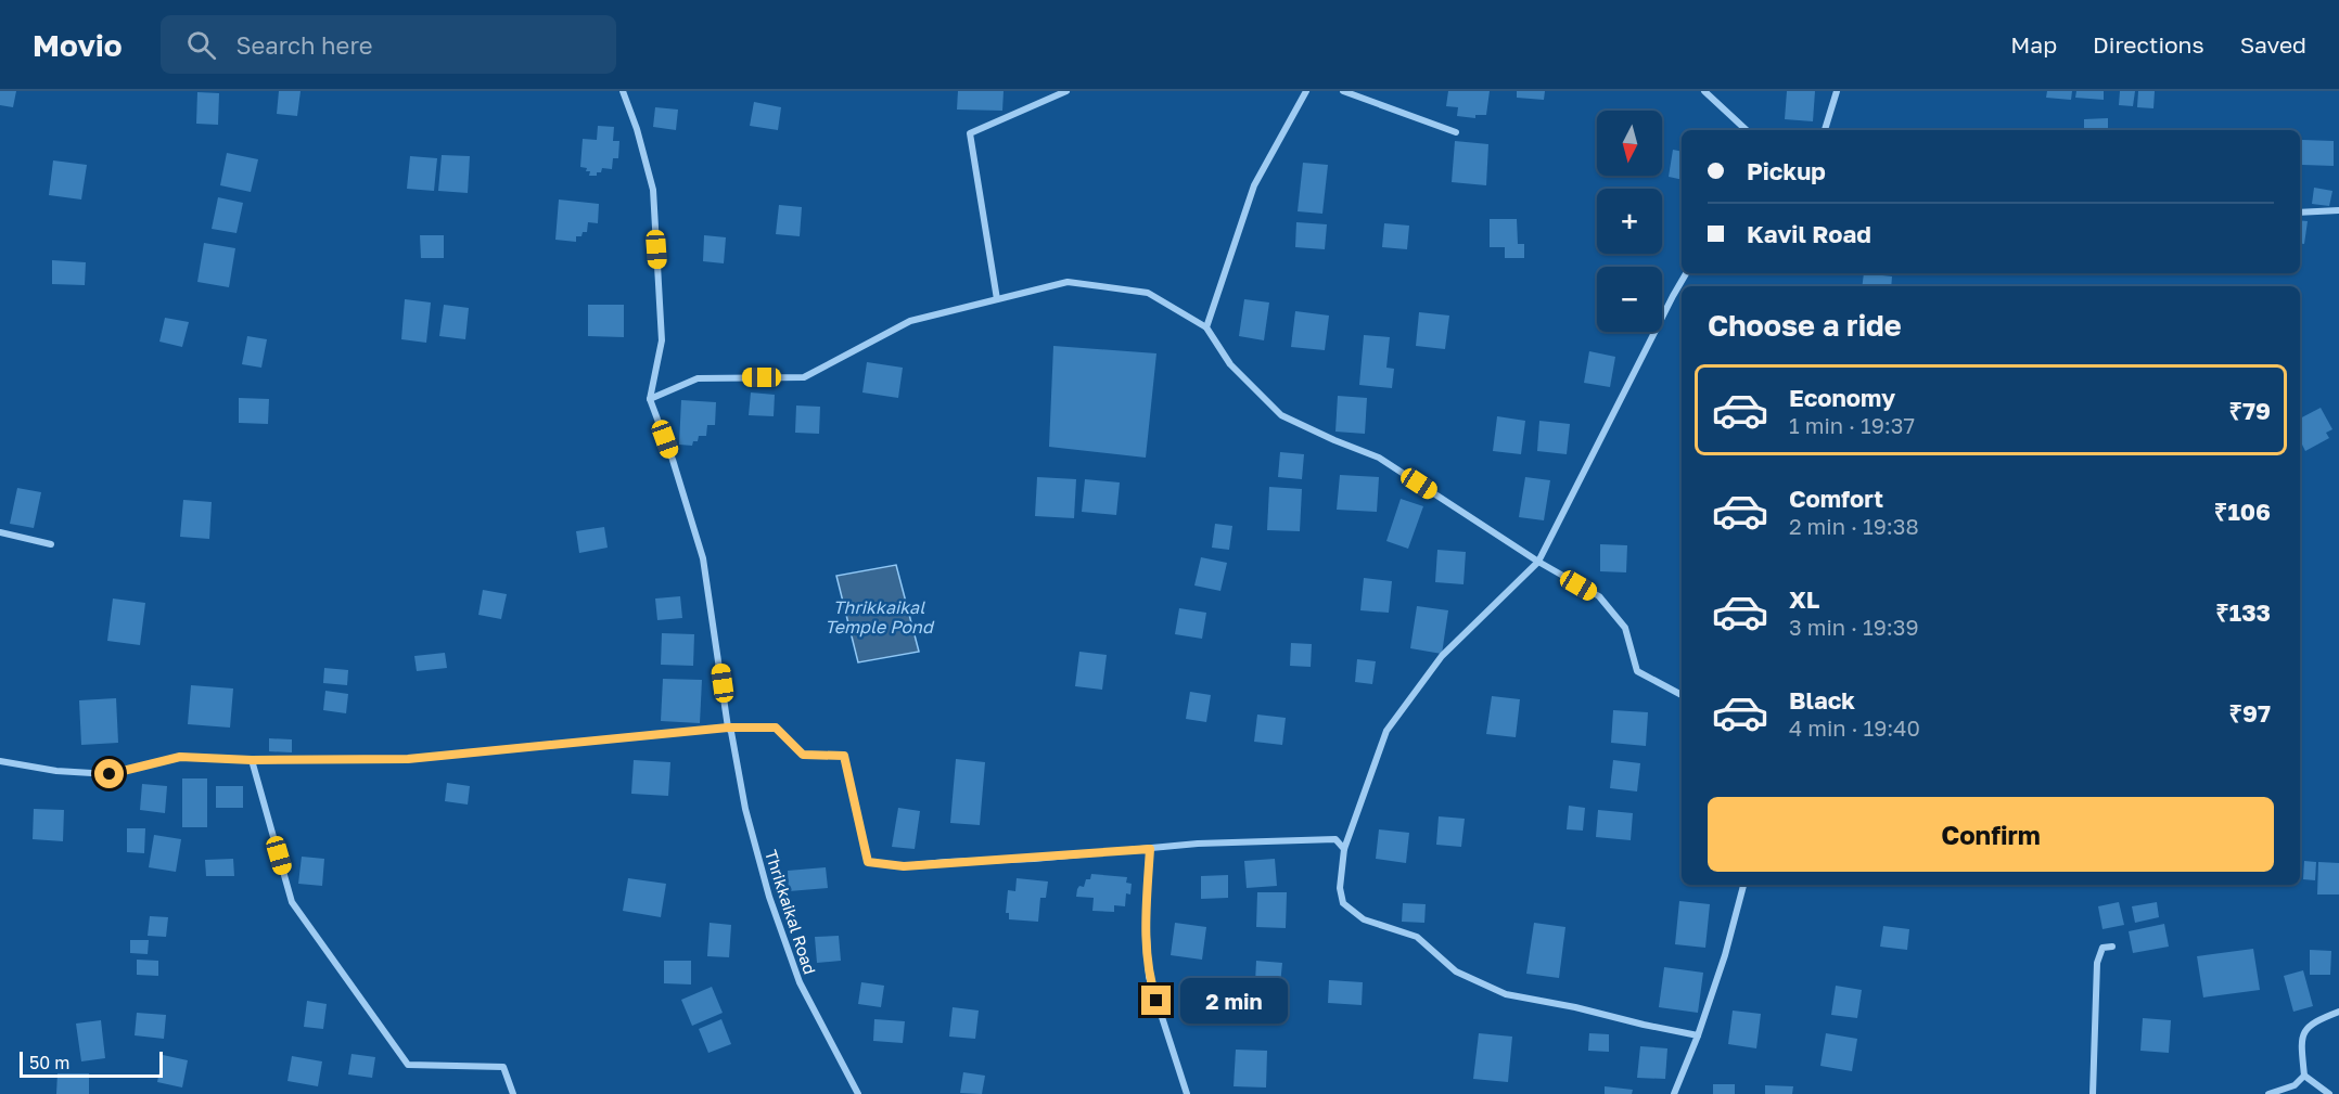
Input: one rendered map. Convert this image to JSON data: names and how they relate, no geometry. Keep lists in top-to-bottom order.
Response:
{
  "streets": {
    "street": ["Thrikkaikal Road"]
  },
  "water": ["Thrikkaikal Temple Pond"],
  "scale_bar": "50 m",
  "north": "bottom",
  "page": {
    "header": "Movio",
    "search": "Search here",
    "nav": ["Map", "Directions", "Saved"],
    "map_buttons": ["+", "−"],
    "banner": ["Pickup", "Kavil Road"],
    "heading": "Choose a ride",
    "list": [
      {
        "name": "Economy",
        "note": "1 min · 19:37",
        "value": "₹79"
      },
      {
        "name": "Comfort",
        "note": "2 min · 19:38",
        "value": "₹106"
      },
      {
        "name": "XL",
        "note": "3 min · 19:39",
        "value": "₹133"
      },
      {
        "name": "Black",
        "note": "4 min · 19:40",
        "value": "₹97"
      }
    ],
    "buttons": "Confirm",
    "bubble": "2 min",
    "scale": "50 m"
  }
}
